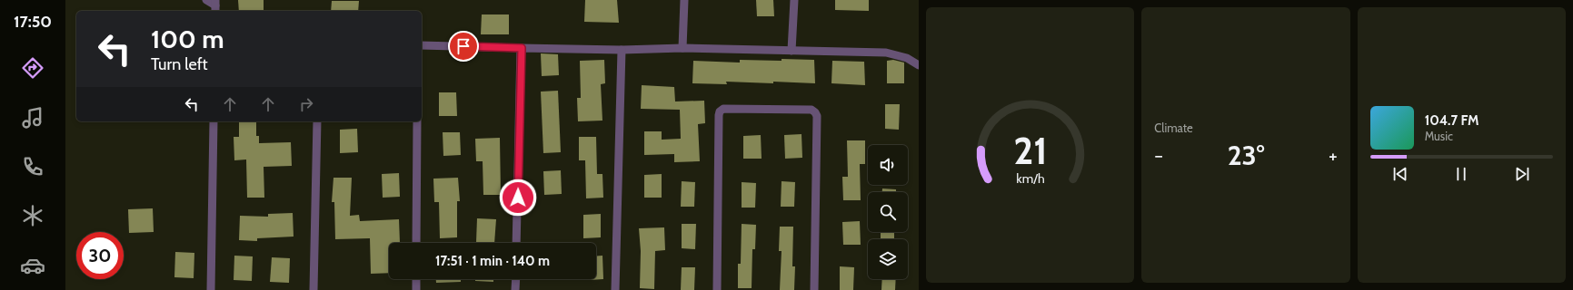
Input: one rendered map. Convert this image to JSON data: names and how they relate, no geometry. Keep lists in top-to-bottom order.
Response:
{
  "page": {
    "tabs": "17:50",
    "tile": "Climate",
    "turn": ["100 m", "Turn left"],
    "song": ["104.7 FM", "Music"],
    "heat": ["−", "23°", "+"],
    "limit": "30",
    "trip": "17:51 · 1 min · 140 m",
    "gauge": ["21", "km/h"]
  }
}
